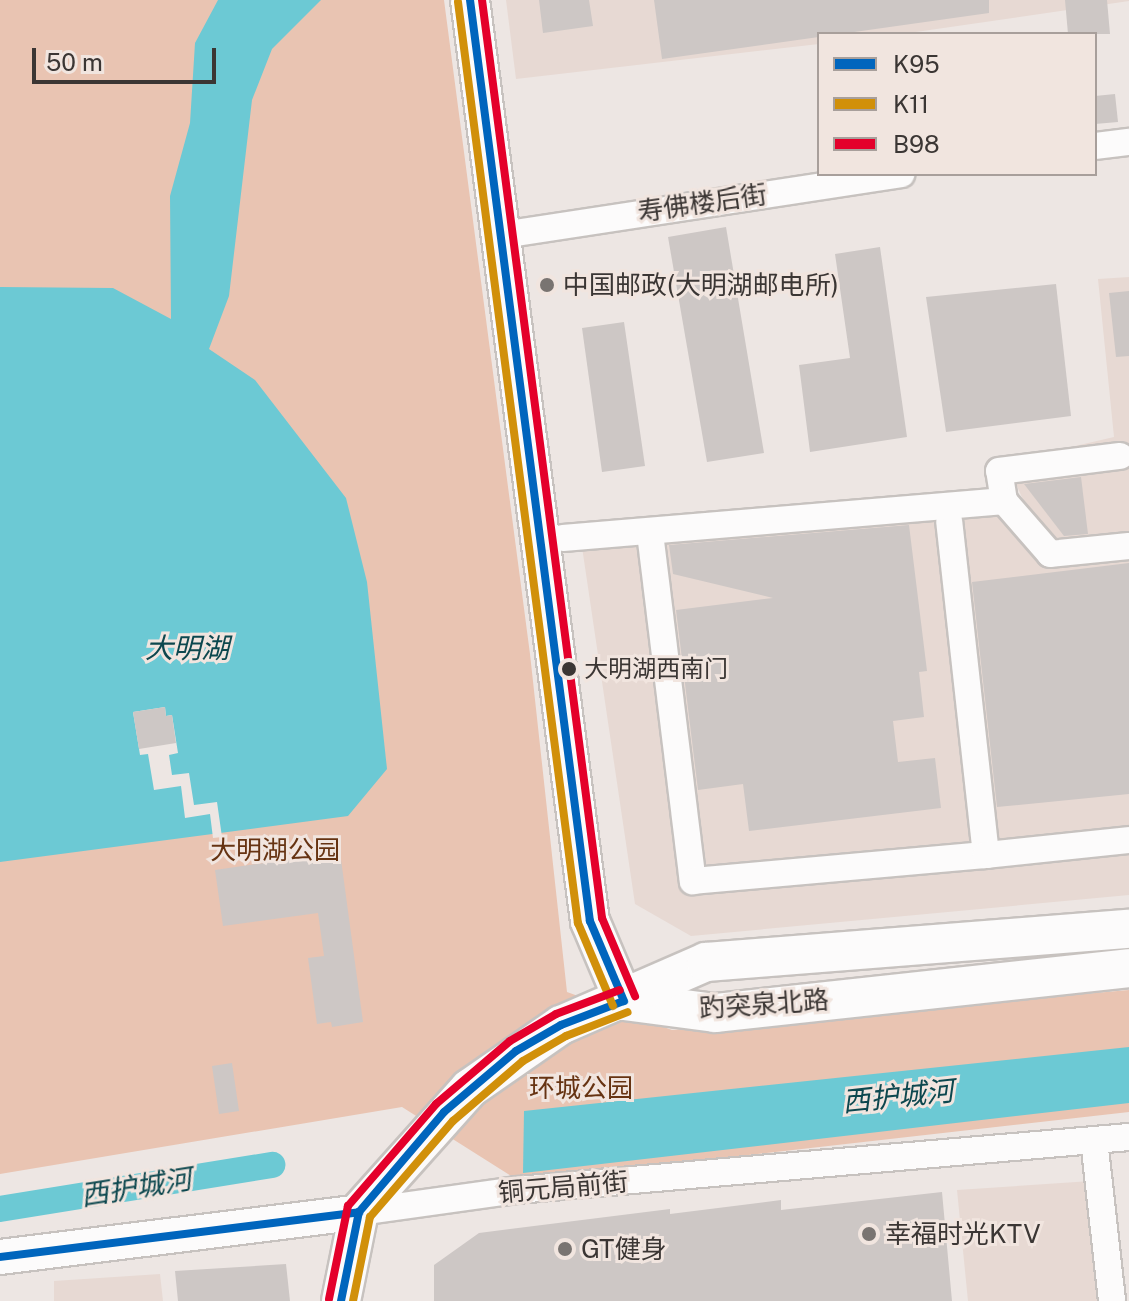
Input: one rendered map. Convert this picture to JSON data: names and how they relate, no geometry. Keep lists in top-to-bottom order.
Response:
{
  "streets": {
    "main road": ["趵突泉北路"],
    "street": ["寿佛楼后街", "铜元局前街"]
  },
  "water": ["大明湖", "西护城河"],
  "parks": ["大明湖公园", "环城公园"],
  "places": [
    "中国邮政(大明湖邮电所)",
    "大明湖西南门",
    "幸福时光KTV",
    "GT健身"
  ],
  "lines": ["transit line K95", "transit line B98", "transit line K11"],
  "legend": ["K95", "K11", "B98"],
  "scale_bar": "50 m"
}
